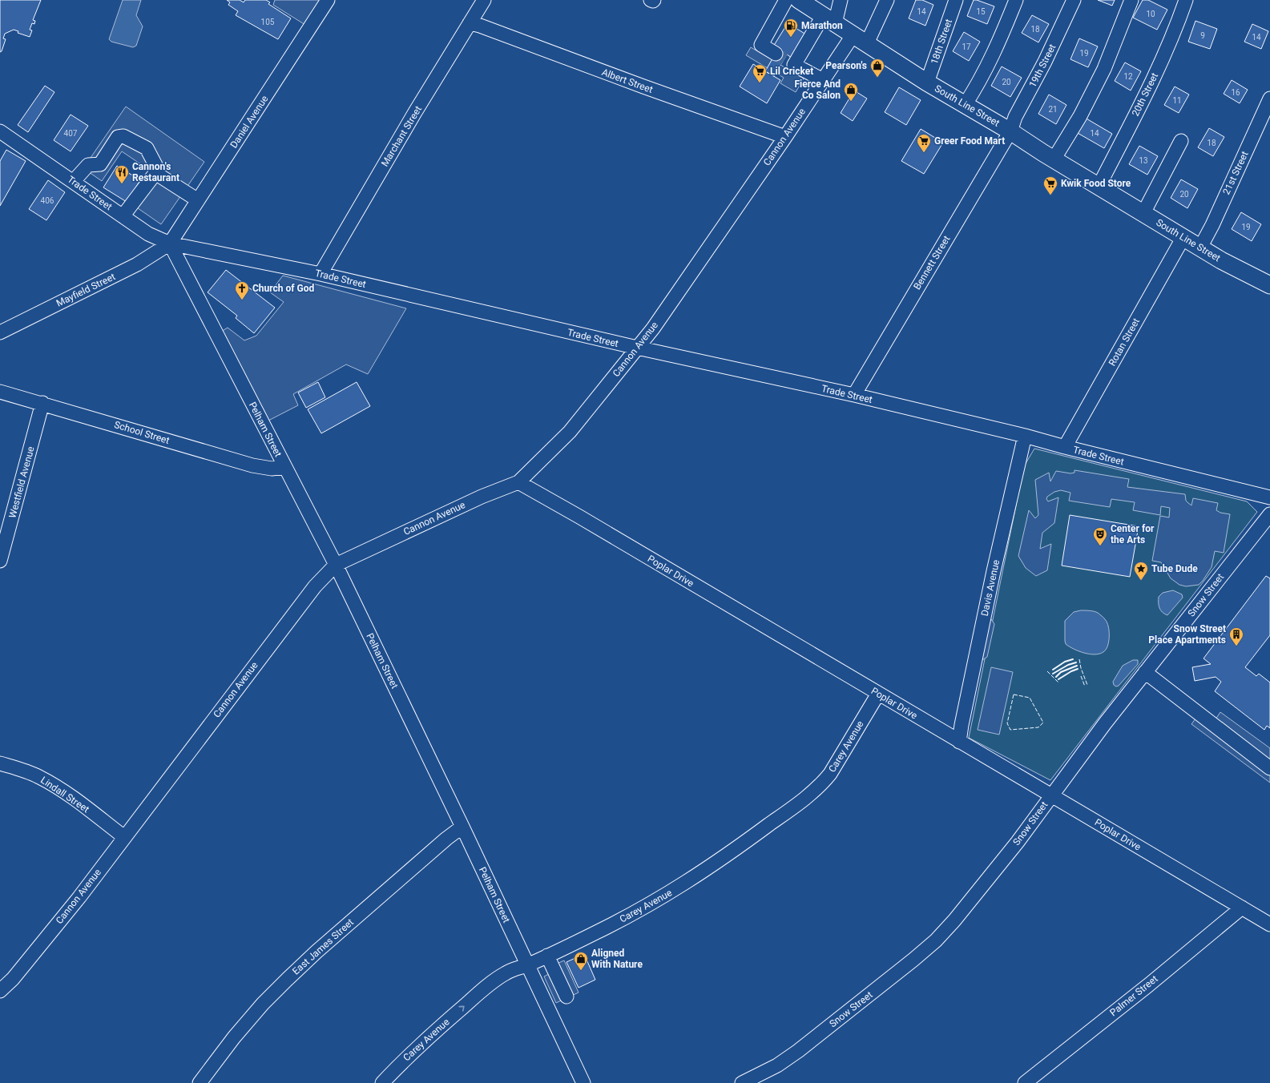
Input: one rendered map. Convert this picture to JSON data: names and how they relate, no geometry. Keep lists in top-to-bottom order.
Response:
{
  "streets": {
    "main road": ["South Line Street"],
    "street": [
      "18th Street",
      "19th Street",
      "Albert Street",
      "20th Street",
      "Daniel Avenue",
      "Marchant Street",
      "Cannon Avenue",
      "21st Street",
      "Trade Street",
      "Bennett Street",
      "Mayfield Street",
      "Rotan Street",
      "Pelham Street",
      "School Street",
      "Westfield Avenue",
      "Poplar Drive",
      "Davis Avenue",
      "Snow Street",
      "Carey Avenue",
      "Lindall Street",
      "East James Street",
      "Palmer Street"
    ]
  },
  "crossings": [
    ["18th Street", "South Line Street"],
    ["19th Street", "South Line Street"],
    ["19th Street", "Bennett Street"],
    ["Albert Street", "Marchant Street"],
    ["Albert Street", "Cannon Avenue"],
    ["20th Street", "South Line Street"],
    ["South Line Street", "Cannon Avenue"],
    ["South Line Street", "21st Street"],
    ["South Line Street", "Bennett Street"],
    ["South Line Street", "Rotan Street"],
    ["Daniel Avenue", "Trade Street"],
    ["Daniel Avenue", "Mayfield Street"],
    ["Daniel Avenue", "Pelham Street"],
    ["Marchant Street", "Trade Street"],
    ["Cannon Avenue", "Trade Street"],
    ["Cannon Avenue", "Pelham Street"],
    ["Cannon Avenue", "Poplar Drive"],
    ["Cannon Avenue", "Lindall Street"],
    ["Trade Street", "Bennett Street"],
    ["Trade Street", "Mayfield Street"],
    ["Trade Street", "Rotan Street"],
    ["Trade Street", "Pelham Street"],
    ["Trade Street", "Davis Avenue"],
    ["Mayfield Street", "Pelham Street"],
    ["Pelham Street", "School Street"],
    ["Pelham Street", "Carey Avenue"],
    ["Pelham Street", "East James Street"],
    ["School Street", "Westfield Avenue"],
    ["Poplar Drive", "Davis Avenue"],
    ["Poplar Drive", "Snow Street"],
    ["Poplar Drive", "Carey Avenue"],
    ["Poplar Drive", "Palmer Street"]
  ],
  "places": {
    "fuel station": ["Marathon"],
    "shop": ["Pearson's", "Fierce And Co Salon", "Aligned With Nature"],
    "supermarket": ["Lil Cricket", "Greer Food Mart", "Kwik Food Store"],
    "restaurant": ["Cannon's Restaurant"],
    "church": ["Church of God"],
    "theatre": ["Center for the Arts"],
    "place": ["Tube Dude"],
    "building": ["Snow Street Place Apartments"]
  },
  "house_numbers": [
    "14",
    "15",
    "10",
    "105",
    "18",
    "9",
    "14",
    "17",
    "19",
    "12",
    "20",
    "16",
    "11",
    "21",
    "407",
    "14",
    "18",
    "13",
    "20",
    "406",
    "19"
  ]
}
